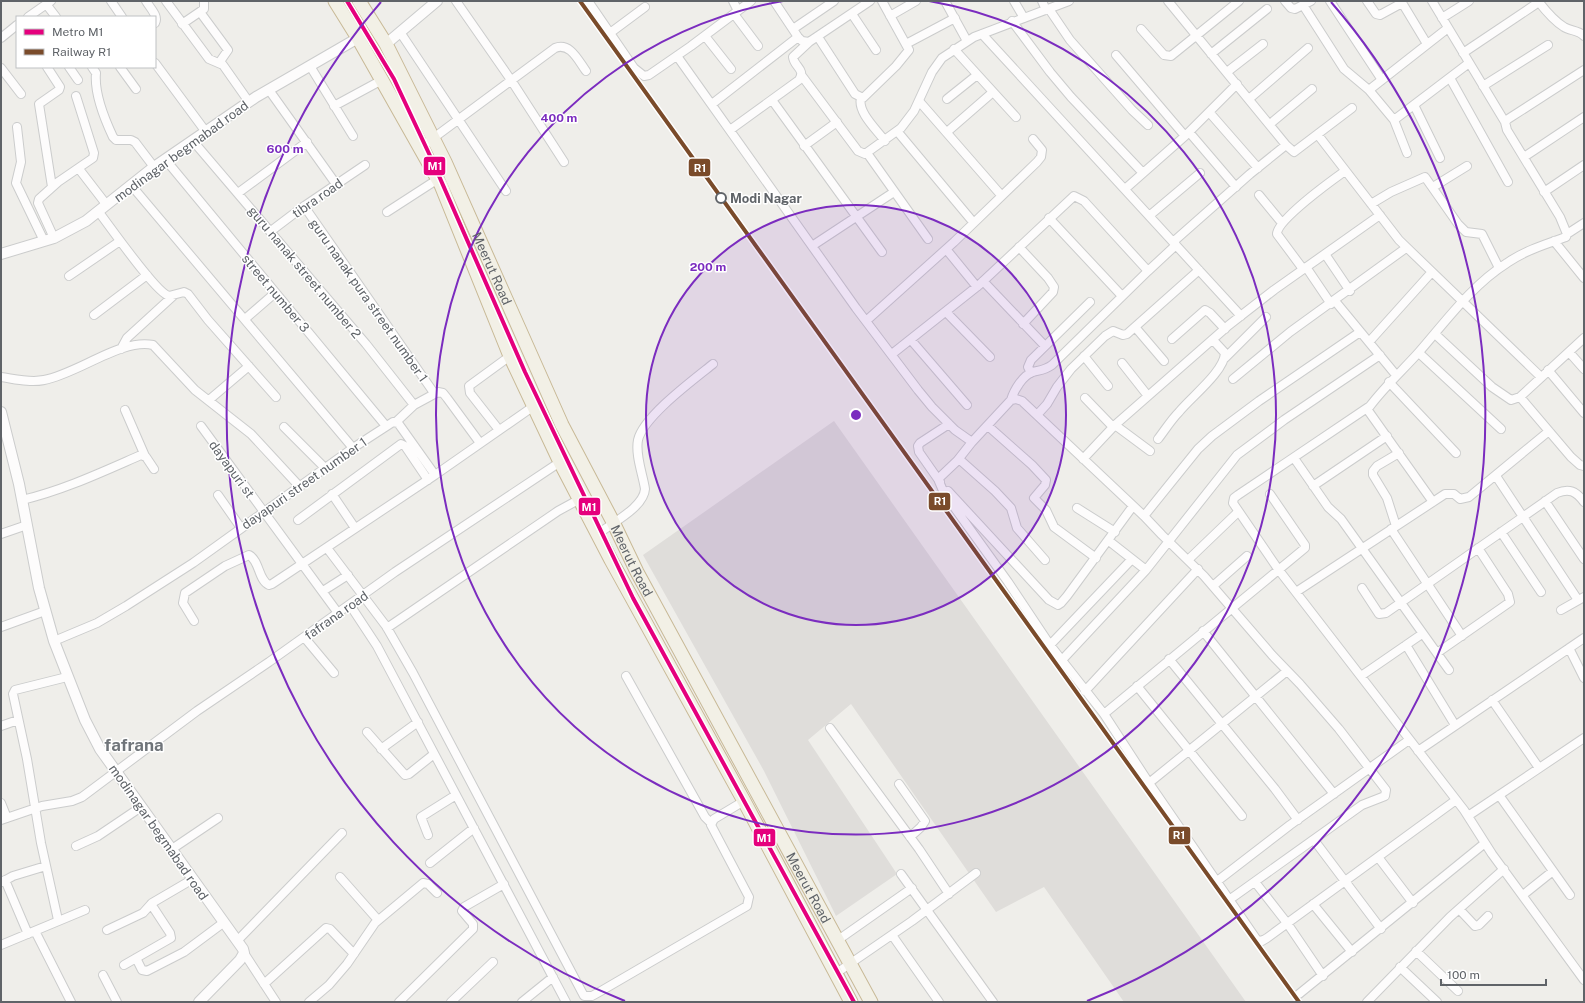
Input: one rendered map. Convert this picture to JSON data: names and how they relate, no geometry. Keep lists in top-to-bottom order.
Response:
{
  "streets": {
    "highway": ["Meerut Road"],
    "street": [
      "modinagar begmabad road",
      "tibra road",
      "guru nanak street number 2",
      "street number 3",
      "guru nanak pura street number 1",
      "dayapuri st",
      "dayapuri street number 1",
      "fafrana road"
    ]
  },
  "crossings": [
    ["modinagar begmabad road", "Meerut Road"],
    ["modinagar begmabad road", "guru nanak street number 2"],
    ["modinagar begmabad road", "street number 3"],
    ["modinagar begmabad road", "dayapuri street number 1"],
    ["modinagar begmabad road", "fafrana road"],
    ["tibra road", "guru nanak street number 2"],
    ["tibra road", "guru nanak pura street number 1"],
    ["Meerut Road", "fafrana road"],
    ["street number 3", "dayapuri street number 1"],
    ["dayapuri st", "dayapuri street number 1"],
    ["dayapuri st", "fafrana road"]
  ],
  "districts": ["fafrana"],
  "places": ["Modi Nagar"],
  "lines": ["metro line M1", "rail line R1"],
  "legend": ["Metro M1", "Railway R1"],
  "scale_bar": "100 m",
  "rings": ["400 m", "600 m", "200 m"]
}
